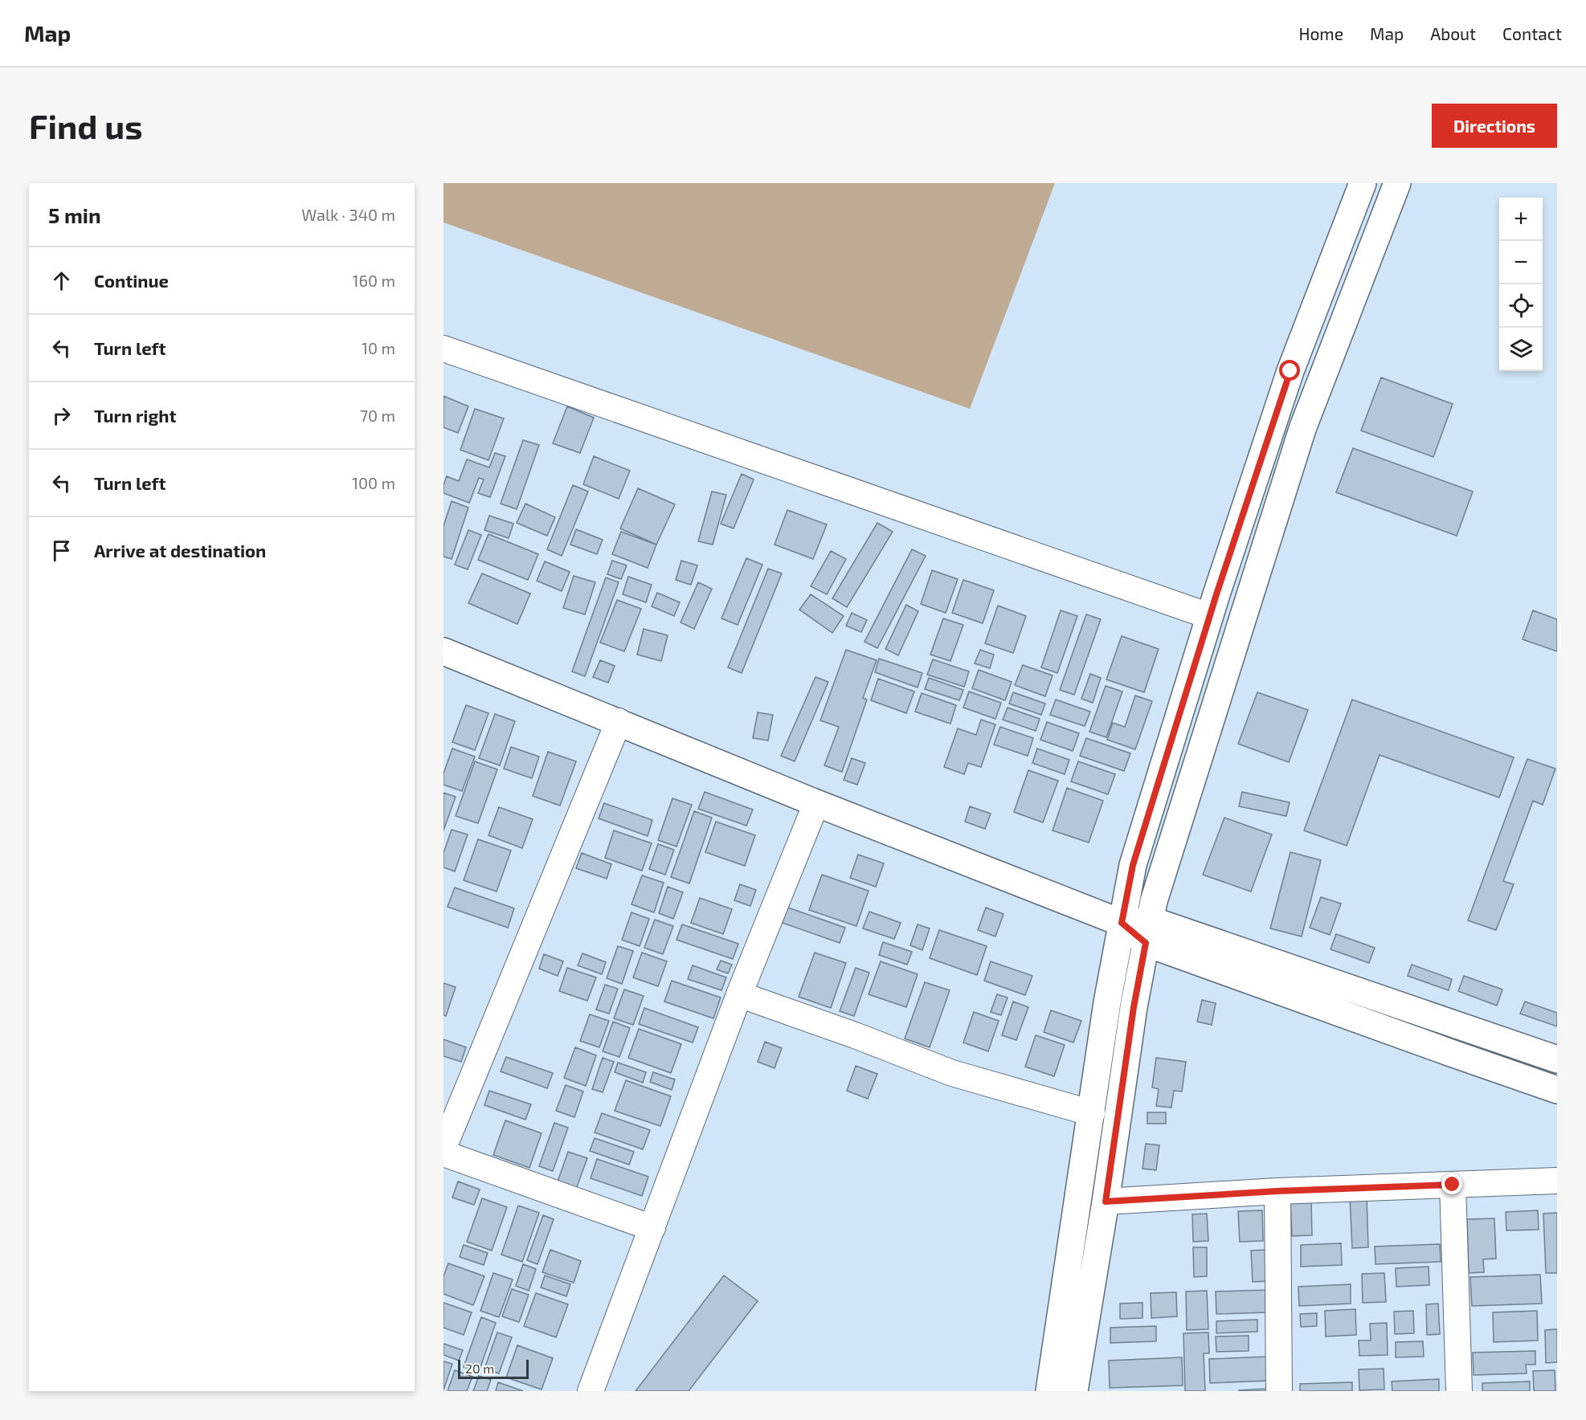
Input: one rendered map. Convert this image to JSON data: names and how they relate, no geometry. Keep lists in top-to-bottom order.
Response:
{
  "scale_bar": "20 m",
  "page": {
    "header": "Map",
    "nav": [
      "Home",
      "Map",
      "About",
      "Contact"
    ],
    "buttons": "Directions",
    "title": "Find us",
    "heading": ["5 min", "Walk · 340 m"],
    "map_buttons": ["+", "−"],
    "list": [
      ["Continue", "160 m"],
      ["Turn left", "10 m"],
      ["Turn right", "70 m"],
      ["Turn left", "100 m"],
      "Arrive at destination"
    ],
    "scale": "20 m"
  }
}
